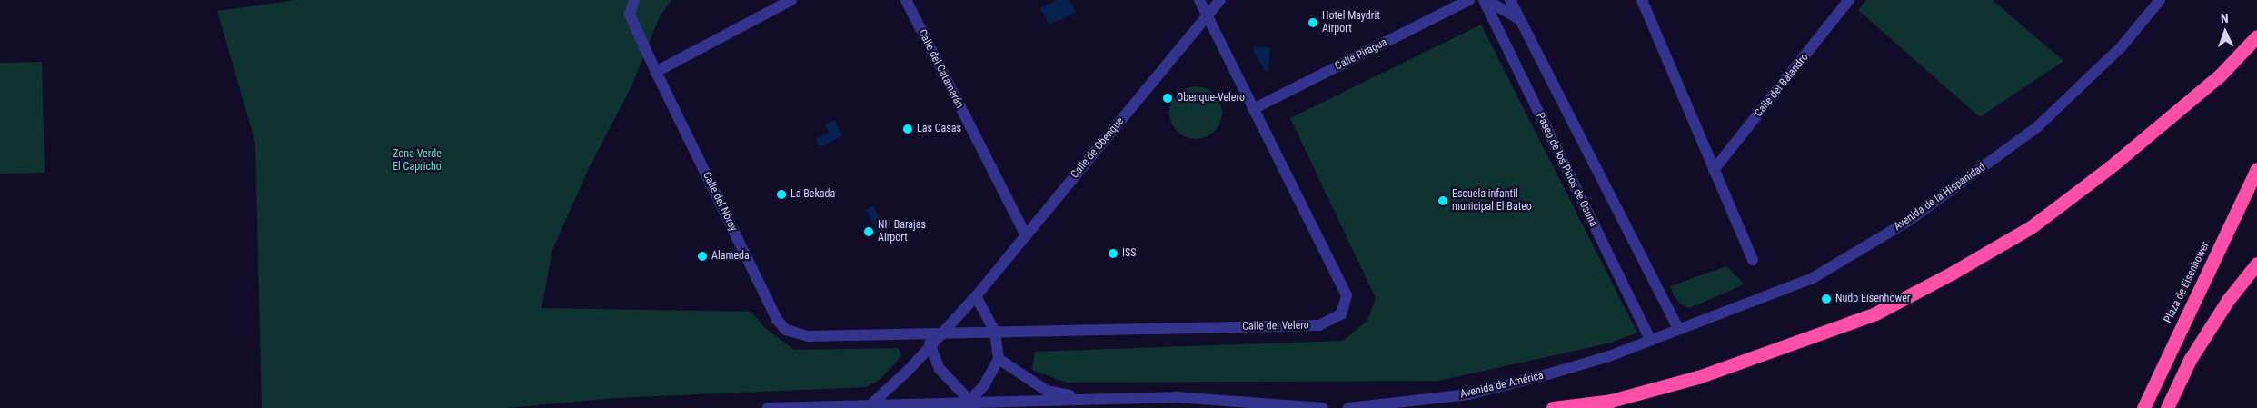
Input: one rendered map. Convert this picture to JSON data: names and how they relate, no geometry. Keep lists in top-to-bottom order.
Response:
{
  "streets": {
    "highway": ["Plaza de Eisenhower"],
    "street": [
      "Calle Piragua",
      "Calle del Catamarán",
      "Calle del Balandro",
      "Calle de Obenque",
      "Paseo de los Pinos de Osuna",
      "Avenida de la Hispanidad",
      "Calle del Noray",
      "Calle del Velero",
      "Avenida de América"
    ]
  },
  "crossings": [
    ["Calle Piragua", "Calle del Velero"],
    ["Calle del Catamarán", "Calle de Obenque"],
    ["Calle de Obenque", "Calle del Noray"],
    ["Calle de Obenque", "Calle del Velero"],
    ["Paseo de los Pinos de Osuna", "Avenida de la Hispanidad"],
    ["Paseo de los Pinos de Osuna", "Avenida de América"],
    ["Avenida de la Hispanidad", "Avenida de América"],
    ["Calle del Noray", "Calle del Velero"]
  ],
  "parks": ["Zona Verde El Capricho"],
  "places": [
    "Hotel Maydrit Airport",
    "Obenque-Velero",
    "Las Casas",
    "La Bekada",
    "Escuela infantil municipal El Bateo",
    "NH Barajas Airport",
    "ISS",
    "Alameda",
    "Nudo Eisenhower"
  ],
  "north": "top"
}
